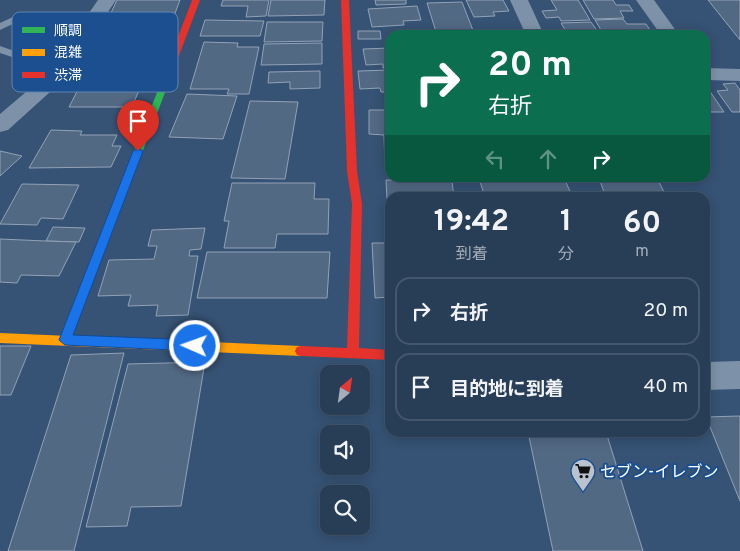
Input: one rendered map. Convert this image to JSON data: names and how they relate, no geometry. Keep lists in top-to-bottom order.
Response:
{
  "places": {
    "supermarket": ["セブン-イレブン"]
  },
  "legend": ["順調", "混雑", "渋滞"],
  "north": "top right",
  "page": {
    "turn": ["20 m", "右折"],
    "eta": [
      "19:42",
      "到着",
      "1",
      "分",
      "60",
      "m"
    ],
    "list": [
      {
        "name": "右折",
        "value": "20 m"
      },
      {
        "name": "目的地に到着",
        "value": "40 m"
      }
    ]
  }
}
